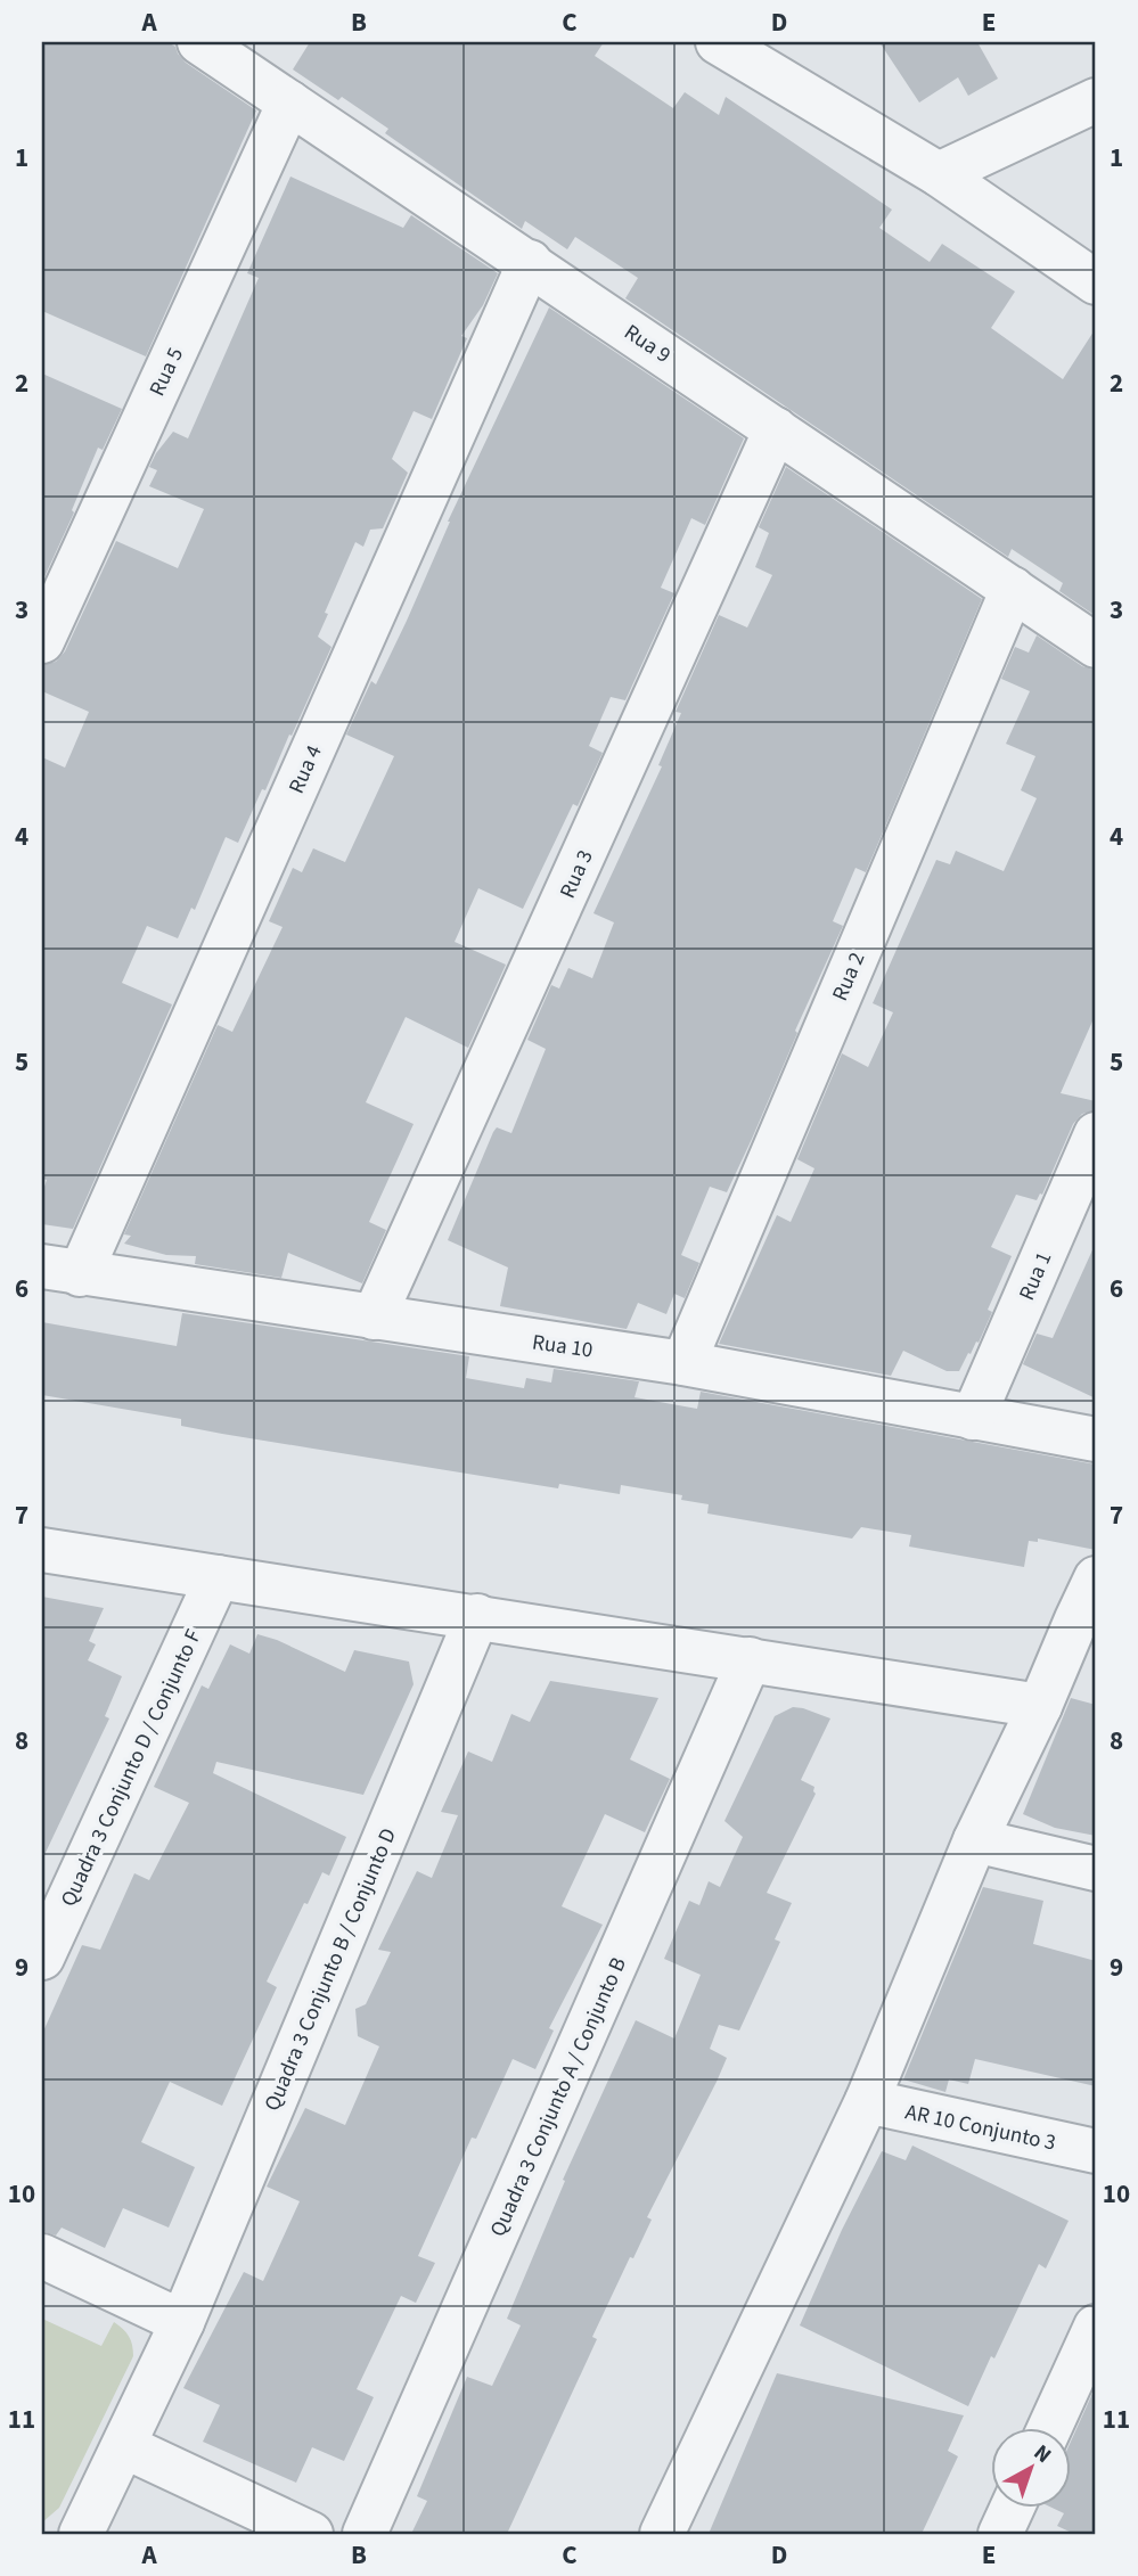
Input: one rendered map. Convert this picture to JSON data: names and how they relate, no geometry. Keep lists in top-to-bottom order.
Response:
{
  "streets": {
    "street": [
      "Rua 9",
      "Rua 5",
      "Rua 4",
      "Rua 3",
      "Rua 2",
      "Rua 1",
      "Rua 10",
      "Quadra 3 Conjunto D / Conjunto F",
      "Quadra 3 Conjunto B / Conjunto D",
      "Quadra 3 Conjunto A / Conjunto B",
      "AR 10 Conjunto 3"
    ]
  },
  "crossings": [
    ["Rua 9", "Rua 5"],
    ["Rua 9", "Rua 4"],
    ["Rua 9", "Rua 3"],
    ["Rua 9", "Rua 2"],
    ["Rua 4", "Rua 10"],
    ["Rua 3", "Rua 10"],
    ["Rua 2", "Rua 10"],
    ["Rua 1", "Rua 10"]
  ],
  "north": "top right",
  "grid": {
    "columns": [
      "A",
      "B",
      "C",
      "D",
      "E"
    ],
    "rows": [
      "1",
      "2",
      "3",
      "4",
      "5",
      "6",
      "7",
      "8",
      "9",
      "10",
      "11"
    ]
  }
}
